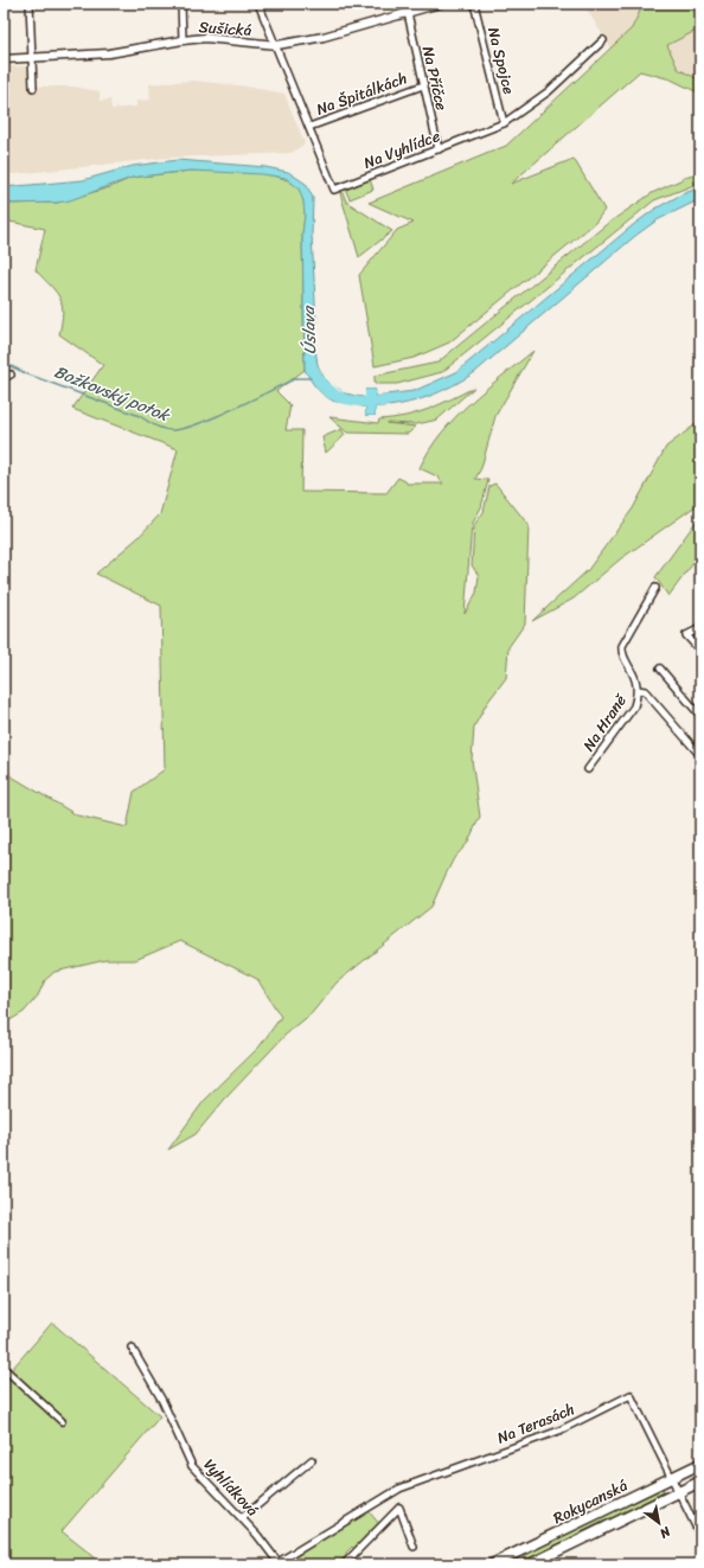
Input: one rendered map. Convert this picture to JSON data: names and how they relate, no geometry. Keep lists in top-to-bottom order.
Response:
{
  "streets": {
    "main road": ["Rokycanská"],
    "street": [
      "Sušická",
      "Na Spojce",
      "Na Příčce",
      "Na Špitálkách",
      "Na Vyhlídce",
      "Na Hraně",
      "Na Terasách",
      "Vyhlídková"
    ]
  },
  "crossings": [
    ["Sušická", "Na Příčce"],
    ["Sušická", "Na Vyhlídce"],
    ["Na Spojce", "Na Vyhlídce"],
    ["Na Příčce", "Na Špitálkách"],
    ["Na Příčce", "Na Vyhlídce"],
    ["Na Špitálkách", "Na Vyhlídce"],
    ["Na Terasách", "Vyhlídková"],
    ["Na Terasách", "Rokycanská"]
  ],
  "water": ["Úslava", "Božkovský potok"],
  "north": "bottom right"
}
